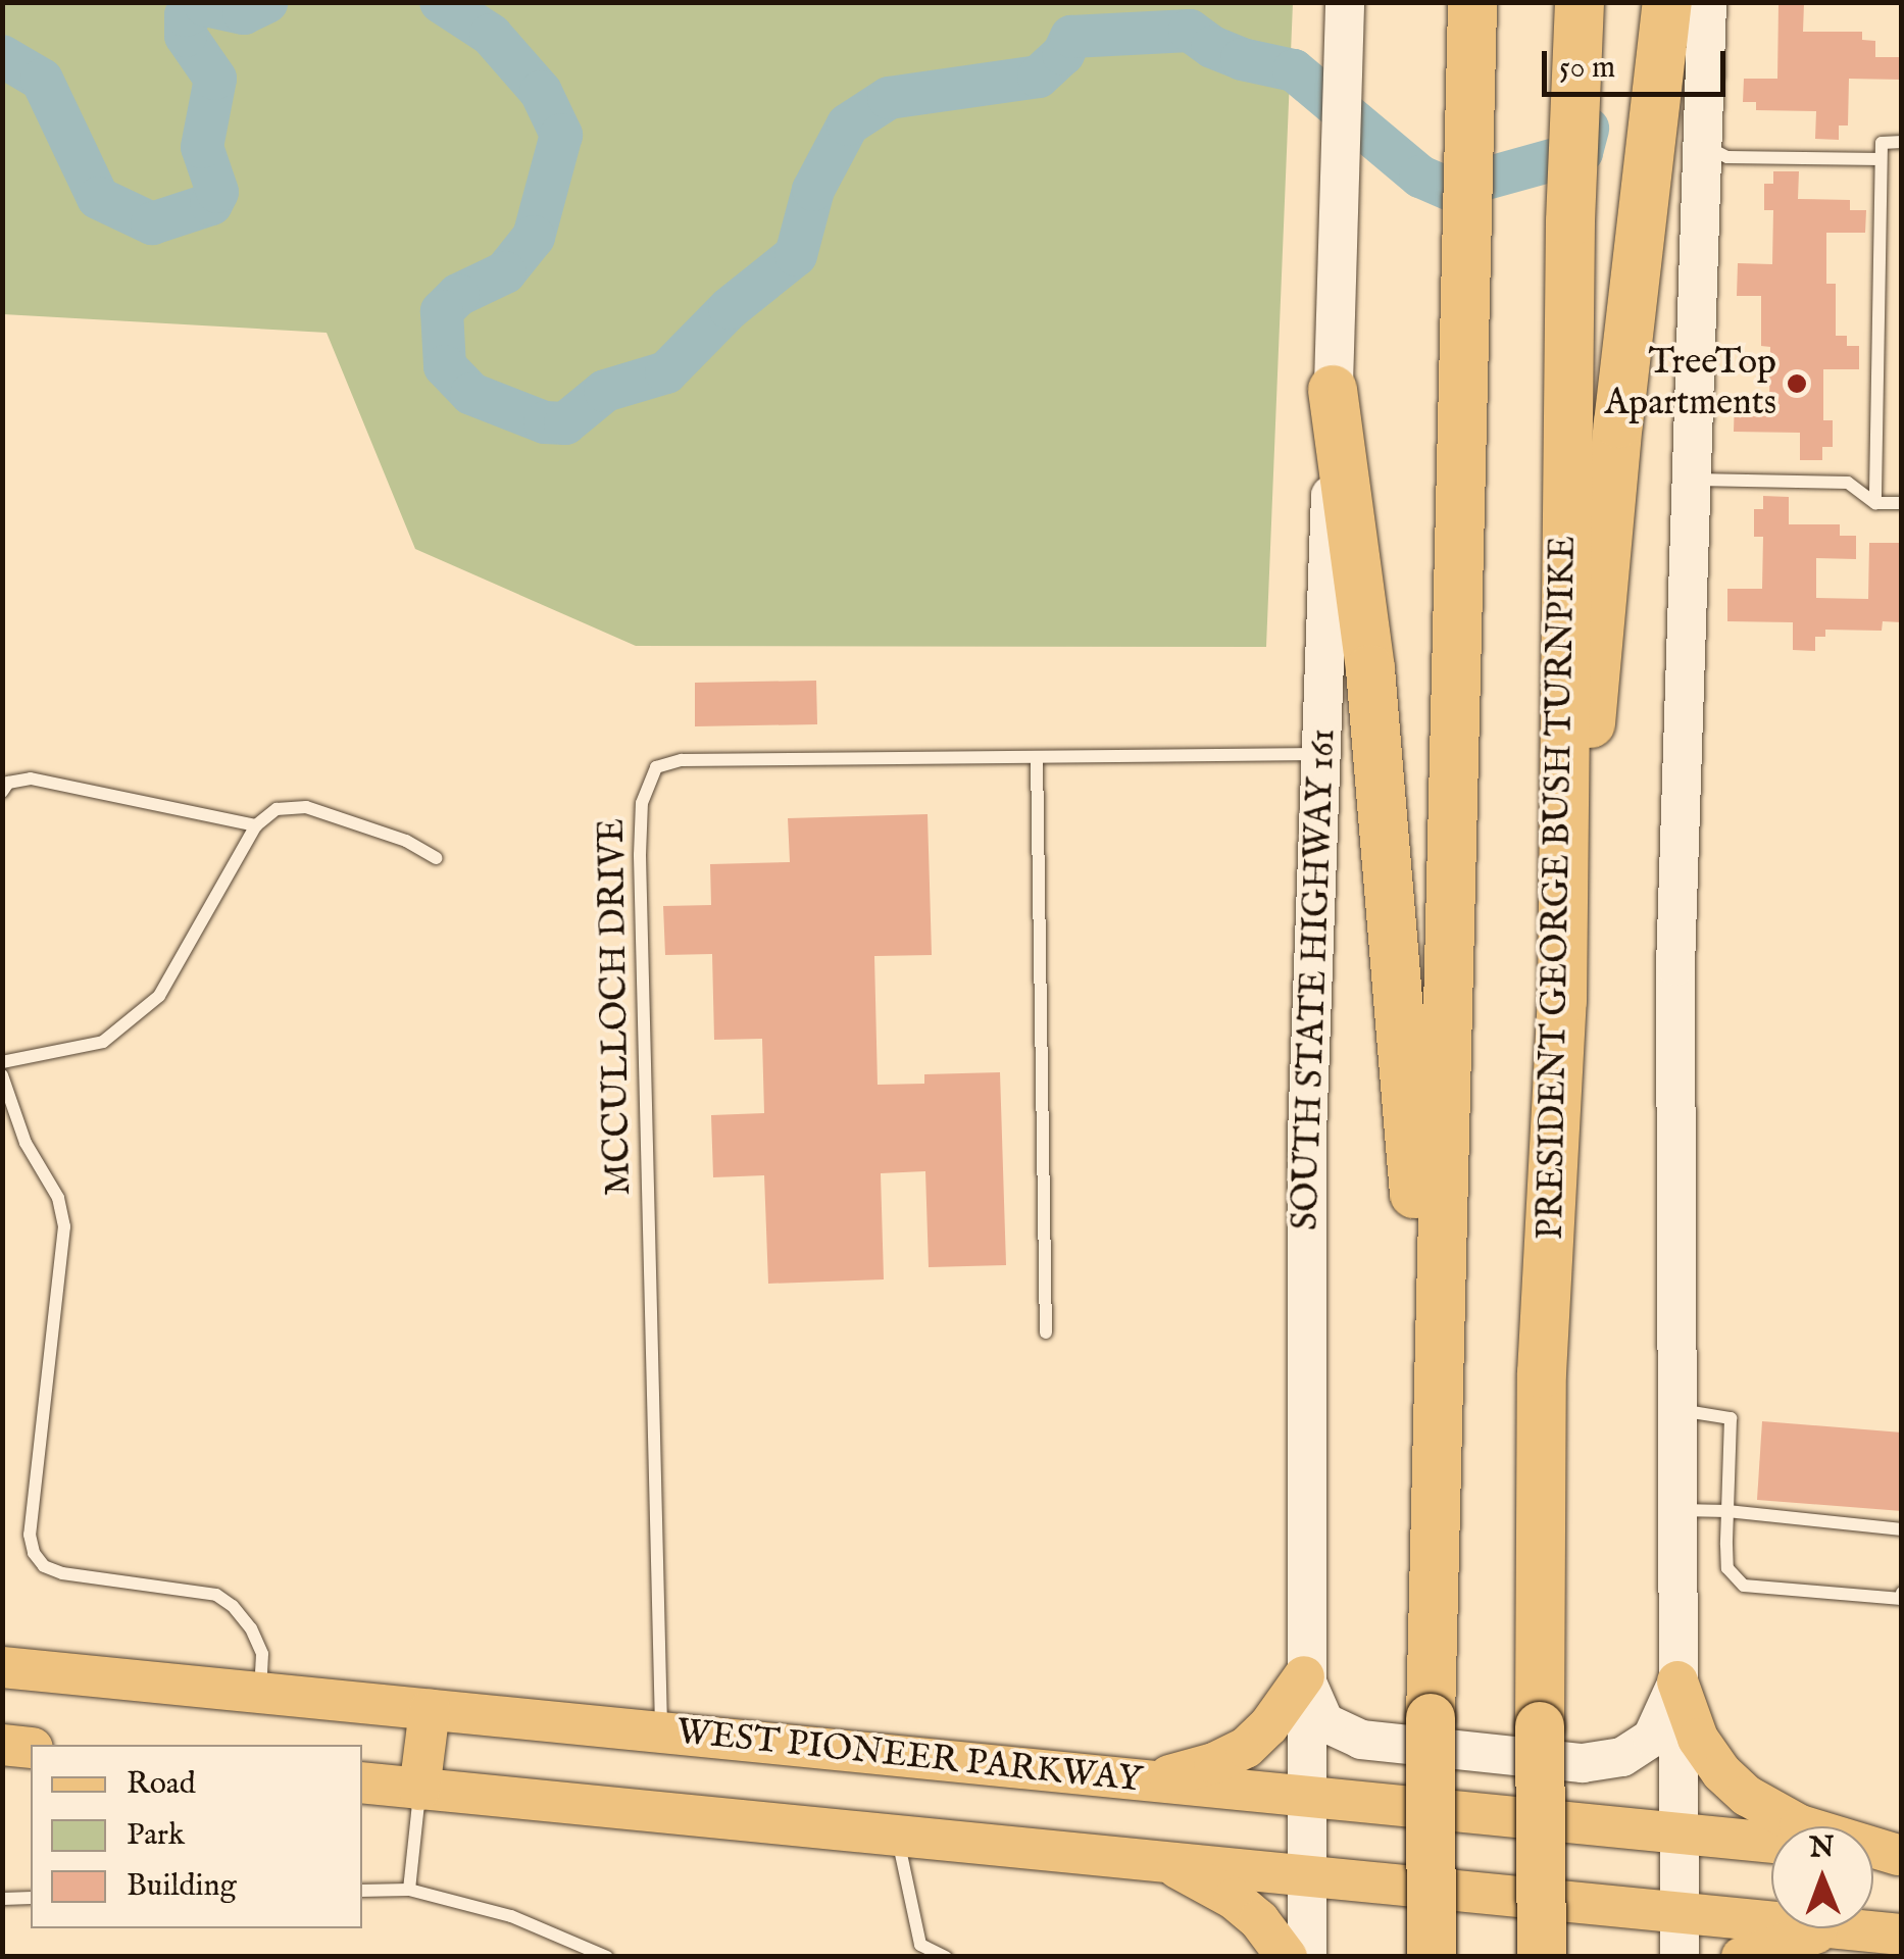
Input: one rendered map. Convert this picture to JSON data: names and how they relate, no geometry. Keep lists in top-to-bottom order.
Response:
{
  "streets": {
    "highway": ["PRESIDENT GEORGE BUSH TURNPIKE"],
    "main road": ["SOUTH STATE HIGHWAY 161", "WEST PIONEER PARKWAY"],
    "lane": ["MCCULLOCH DRIVE"]
  },
  "crossings": [
    ["SOUTH STATE HIGHWAY 161", "MCCULLOCH DRIVE"],
    ["SOUTH STATE HIGHWAY 161", "WEST PIONEER PARKWAY"],
    ["MCCULLOCH DRIVE", "WEST PIONEER PARKWAY"]
  ],
  "places": ["TreeTop Apartments"],
  "legend": ["Road", "Park", "Building"],
  "scale_bar": "50 m",
  "north": "top"
}
